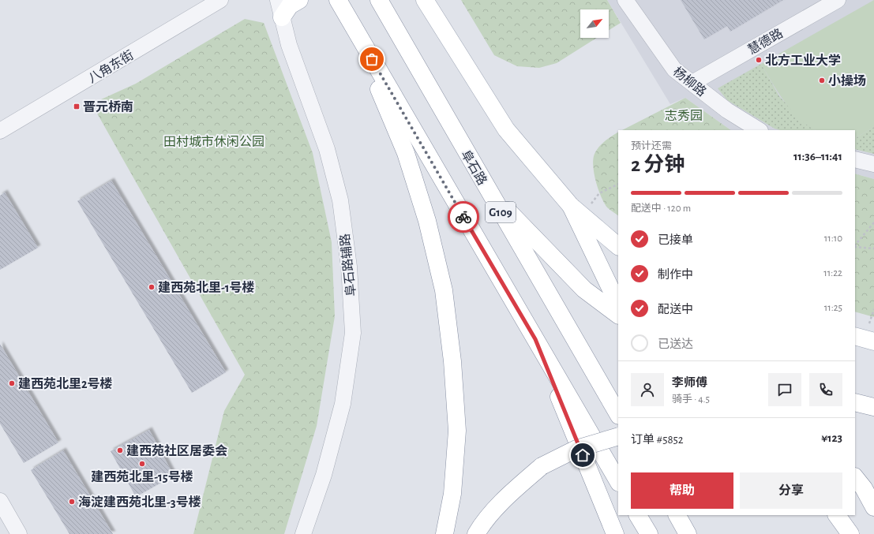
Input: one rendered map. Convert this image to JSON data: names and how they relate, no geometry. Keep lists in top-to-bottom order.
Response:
{
  "streets": {
    "main road": ["阜石路", "G109"],
    "street": [
      "慧德路",
      "八角东街",
      "杨柳路",
      "阜石路辅路"
    ]
  },
  "crossings": [
    ["慧德路", "杨柳路"]
  ],
  "parks": ["志秀园", "田村城市休闲公园"],
  "places": {
    "other": [
      "北方工业大学",
      "小操场",
      "建西苑北里-1号楼",
      "建西苑北里2号楼",
      "建西苑社区居委会",
      "建西苑北里-15号楼",
      "海淀建西苑北里-3号楼"
    ],
    "transit": ["晋元桥南"]
  },
  "north": "top right",
  "page": {
    "heading": ["2 分钟", "预计还需", "11:36–11:41"],
    "panel": [
      "李师傅",
      "骑手 · 4.5",
      "订单 #5852",
      "¥123"
    ],
    "bar": "配送中 · 120 m",
    "list": [
      ["已接单", "11:10"],
      ["制作中", "11:22"],
      ["配送中", "11:25"],
      "已送达"
    ],
    "buttons": ["帮助", "分享"]
  }
}
